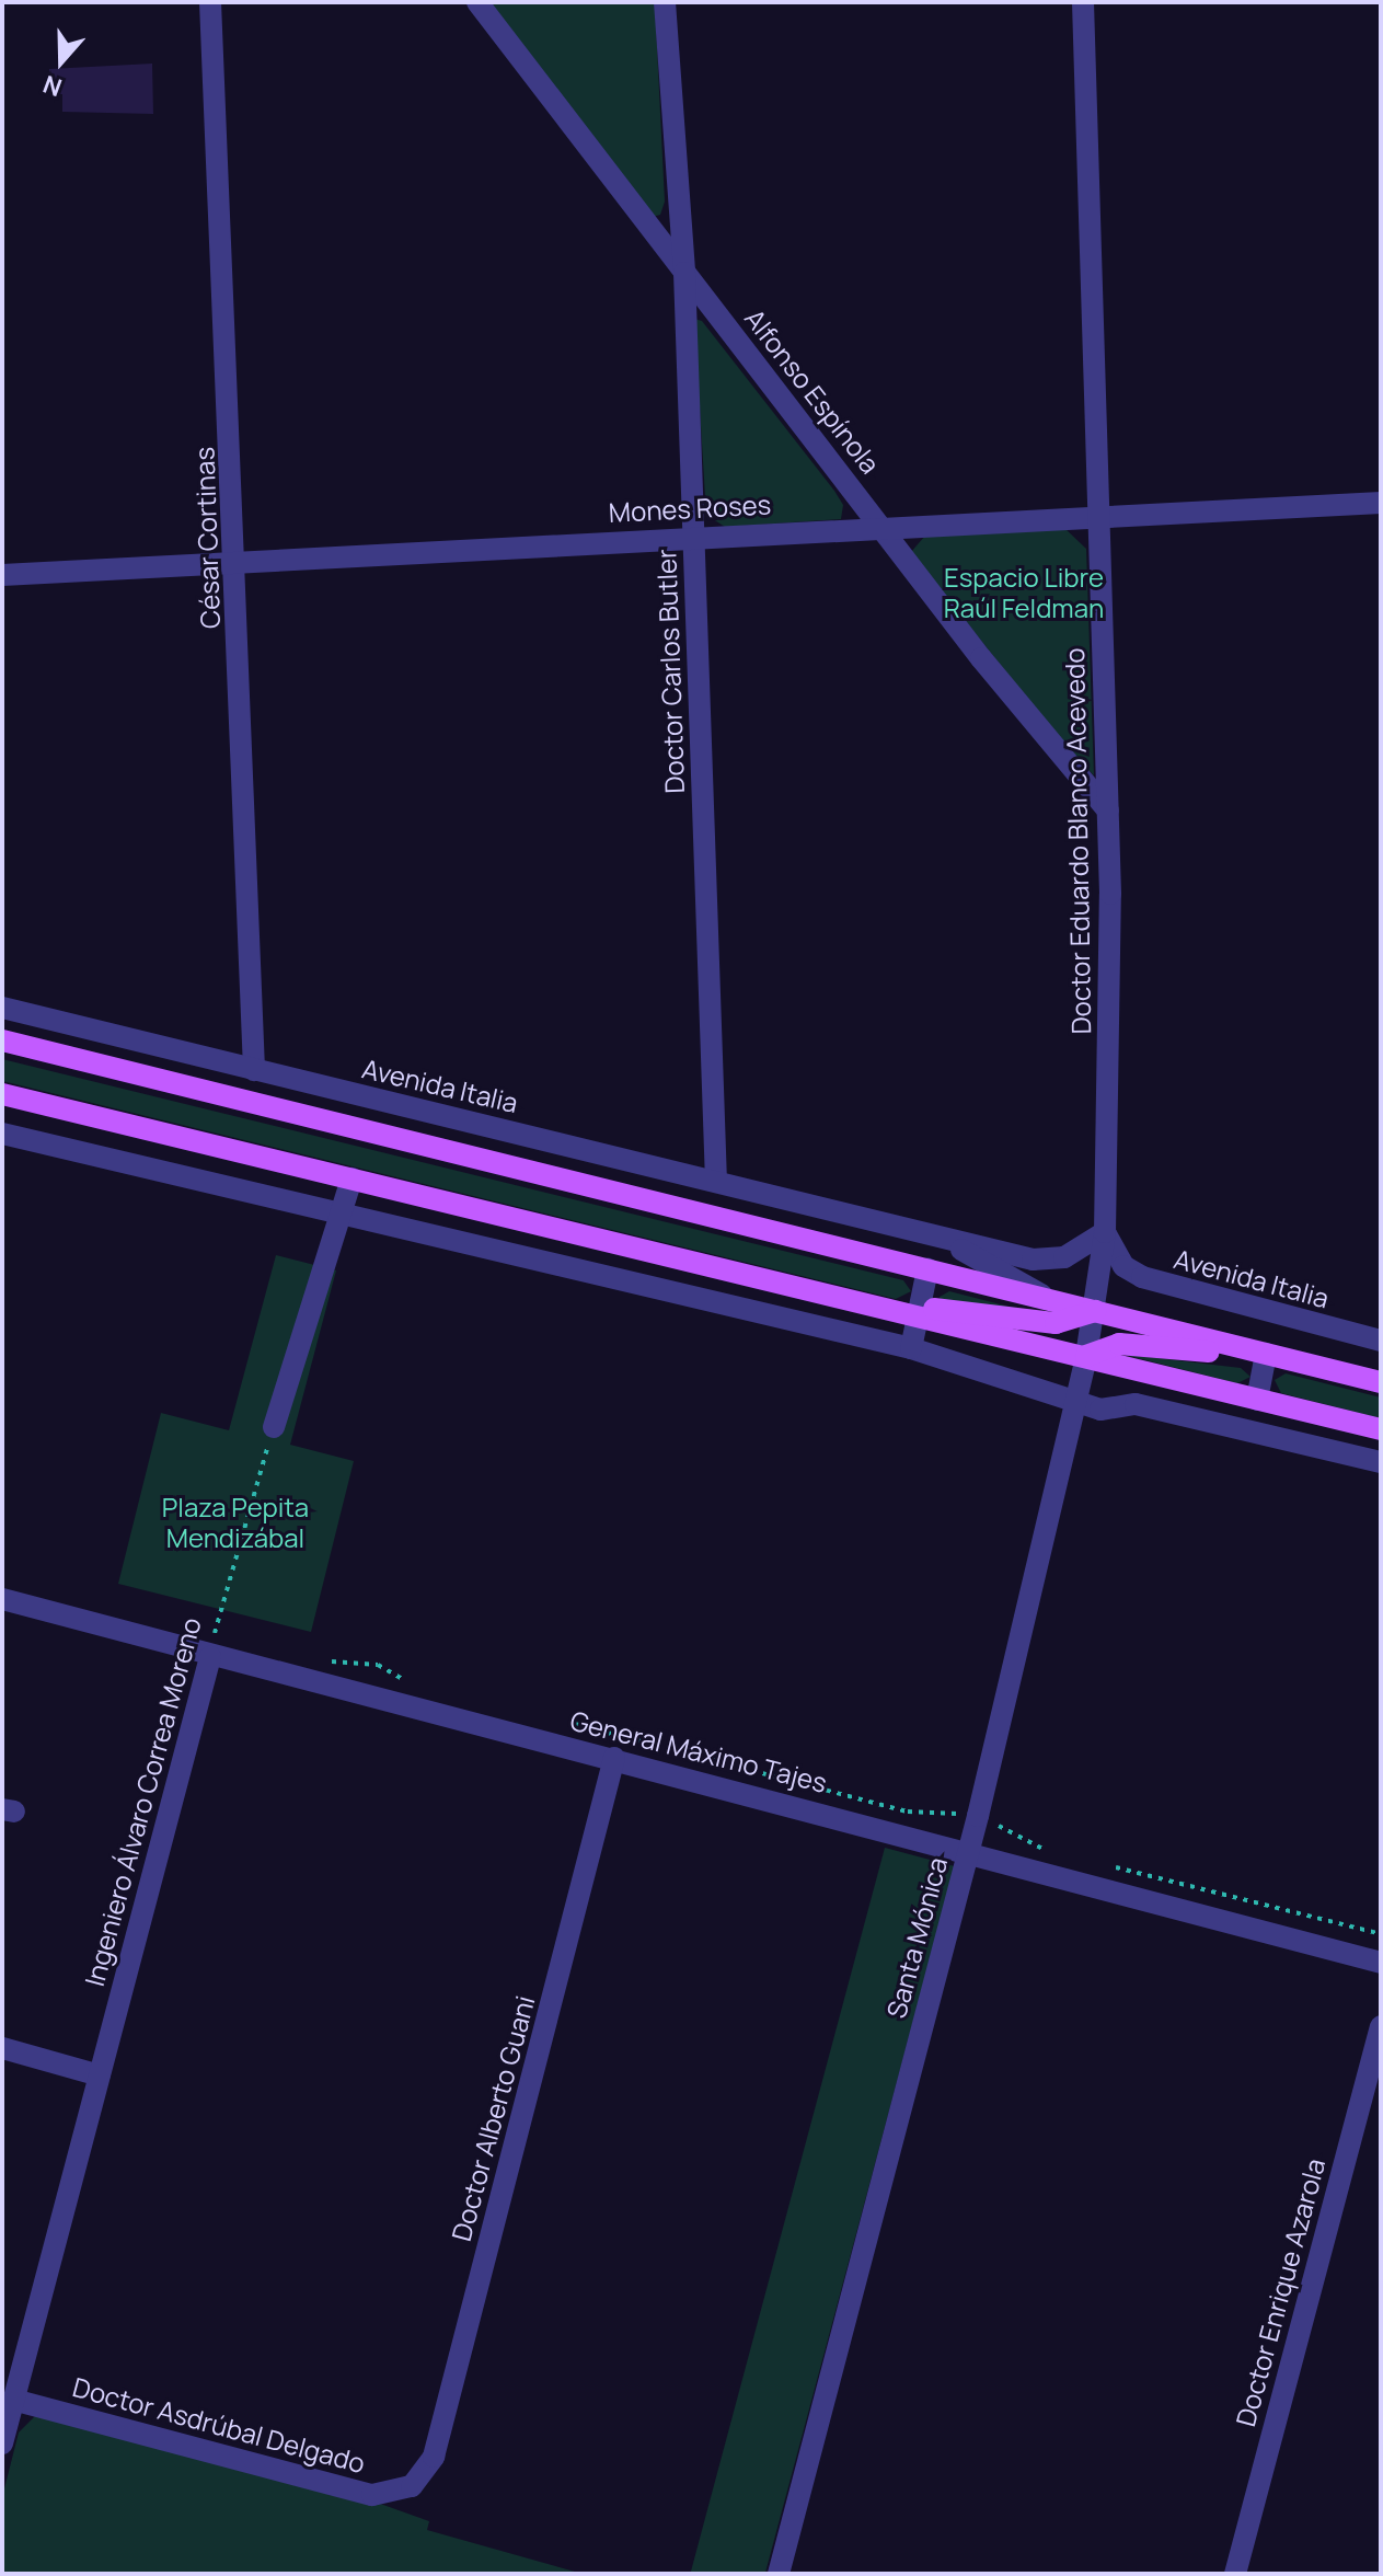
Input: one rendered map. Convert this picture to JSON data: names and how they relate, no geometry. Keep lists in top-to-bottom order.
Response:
{
  "streets": {
    "main road": ["Avenida Italia"],
    "street": [
      "Alfonso Espínola",
      "Mones Roses",
      "César Cortinas",
      "Doctor Carlos Butler",
      "Doctor Eduardo Blanco Acevedo",
      "General Máximo Tajes",
      "Ingeniero Álvaro Correa Moreno",
      "Santa Mónica",
      "Doctor Alberto Guani",
      "Doctor Enrique Azarola",
      "Doctor Asdrúbal Delgado"
    ]
  },
  "crossings": [
    ["Alfonso Espínola", "Mones Roses"],
    ["Alfonso Espínola", "Doctor Carlos Butler"],
    ["Alfonso Espínola", "Doctor Eduardo Blanco Acevedo"],
    ["Mones Roses", "César Cortinas"],
    ["Mones Roses", "Doctor Carlos Butler"],
    ["Mones Roses", "Doctor Eduardo Blanco Acevedo"],
    ["César Cortinas", "Avenida Italia"],
    ["Doctor Carlos Butler", "Avenida Italia"],
    ["Doctor Eduardo Blanco Acevedo", "Avenida Italia"],
    ["Doctor Eduardo Blanco Acevedo", "Santa Mónica"],
    ["Avenida Italia", "Santa Mónica"],
    ["General Máximo Tajes", "Ingeniero Álvaro Correa Moreno"],
    ["General Máximo Tajes", "Santa Mónica"],
    ["General Máximo Tajes", "Doctor Alberto Guani"],
    ["Ingeniero Álvaro Correa Moreno", "Doctor Asdrúbal Delgado"],
    ["Doctor Alberto Guani", "Doctor Asdrúbal Delgado"]
  ],
  "parks": ["Espacio Libre Raúl Feldman", "Plaza Pepita Mendizábal"],
  "north": "bottom"
}
